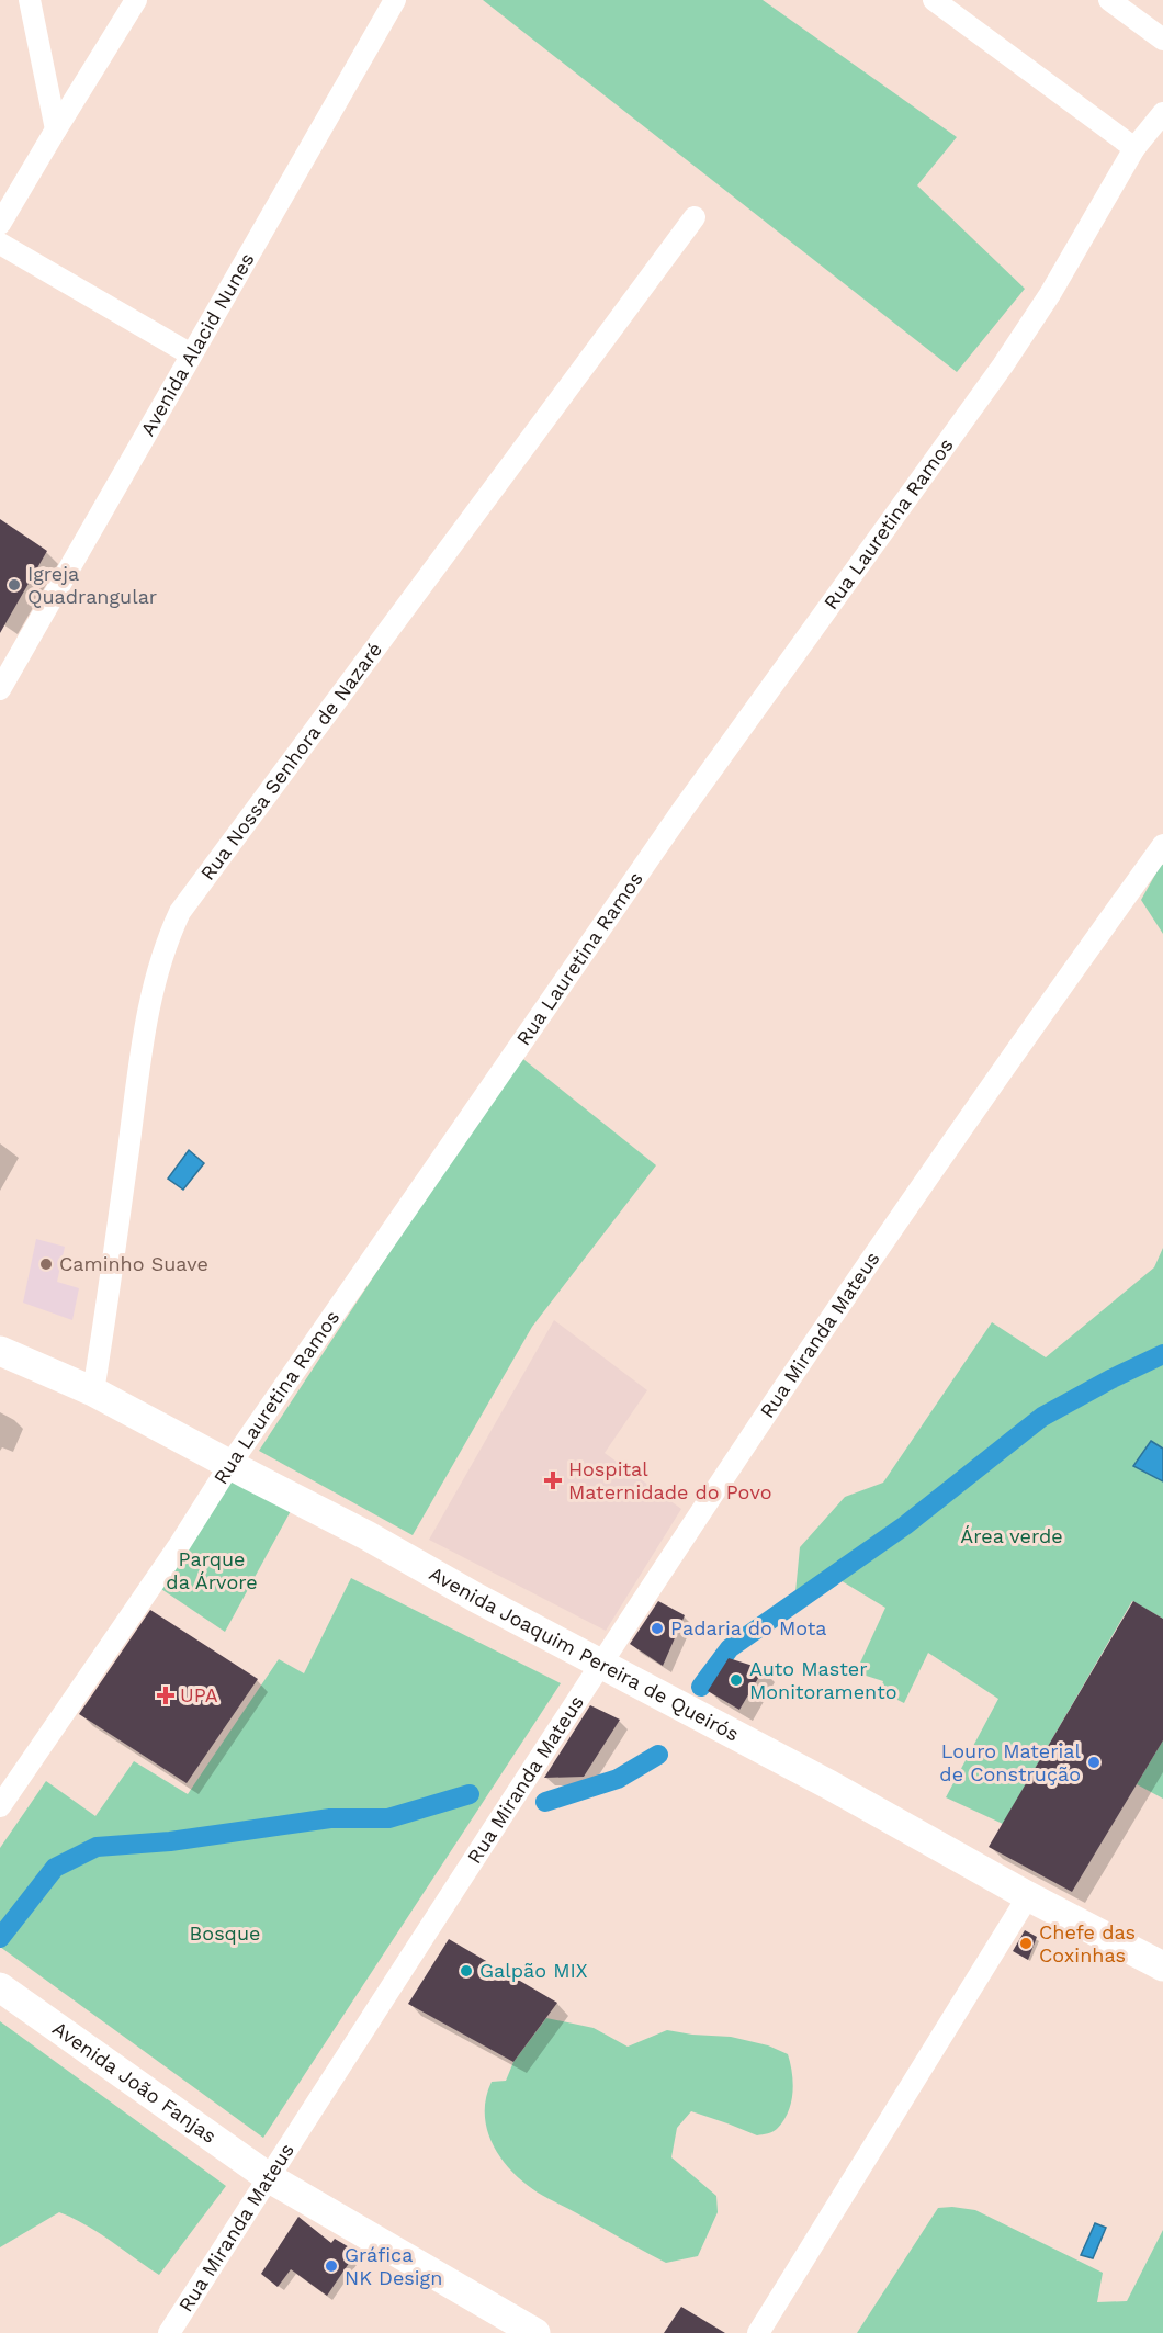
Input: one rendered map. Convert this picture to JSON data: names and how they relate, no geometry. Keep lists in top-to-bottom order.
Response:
{
  "streets": {
    "main road": ["Avenida Joaquim Pereira de Queirós", "Avenida João Fanjas"],
    "street": [
      "Avenida Alacid Nunes",
      "Rua Lauretina Ramos",
      "Rua Nossa Senhora de Nazaré",
      "Rua Miranda Mateus"
    ]
  },
  "crossings": [
    ["Rua Lauretina Ramos", "Avenida Joaquim Pereira de Queirós"],
    ["Rua Nossa Senhora de Nazaré", "Avenida Joaquim Pereira de Queirós"],
    ["Rua Miranda Mateus", "Avenida Joaquim Pereira de Queirós"],
    ["Rua Miranda Mateus", "Avenida João Fanjas"]
  ],
  "parks": ["Área verde", "Parque da Árvore", "Bosque"],
  "places": {
    "other": [
      "Igreja Quadrangular",
      "Caminho Suave",
      "Padaria do Mota",
      "Auto Master Monitoramento",
      "Louro Material de Construção",
      "Chefe das Coxinhas",
      "Galpão MIX",
      "Gráfica NK Design"
    ],
    "health": ["Hospital Maternidade do Povo", "UPA"]
  }
}
